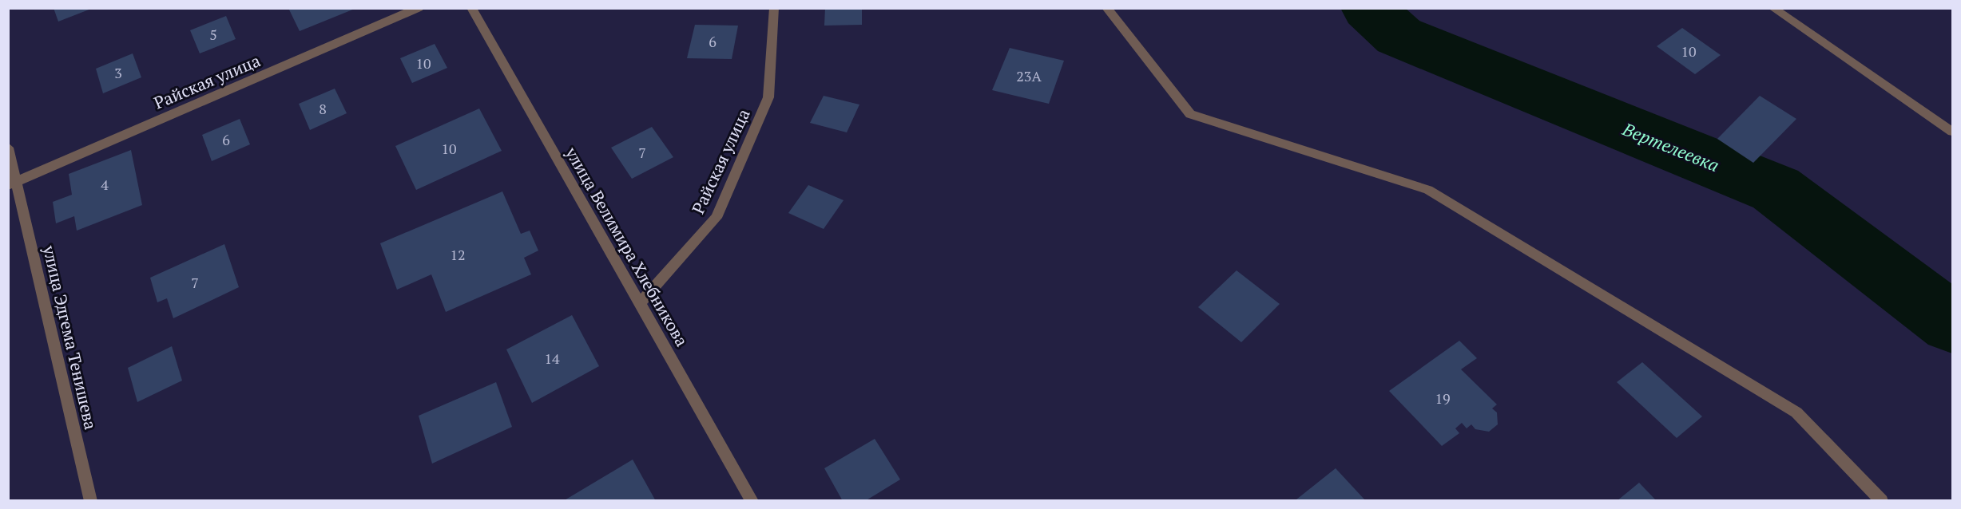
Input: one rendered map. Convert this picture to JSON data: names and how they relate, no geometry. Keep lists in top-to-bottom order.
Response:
{
  "streets": {
    "street": ["Райская улица", "улица Велимира Хлебникова", "улица Эдгема Тенишева"]
  },
  "crossings": [
    ["Райская улица", "улица Велимира Хлебникова"],
    ["Райская улица", "улица Эдгема Тенишева"]
  ],
  "water": ["Вертелеевка"],
  "house_numbers": [
    "5",
    "6",
    "10",
    "10",
    "3",
    "23А",
    "8",
    "6",
    "10",
    "7",
    "4",
    "12",
    "7",
    "14",
    "19"
  ]
}
